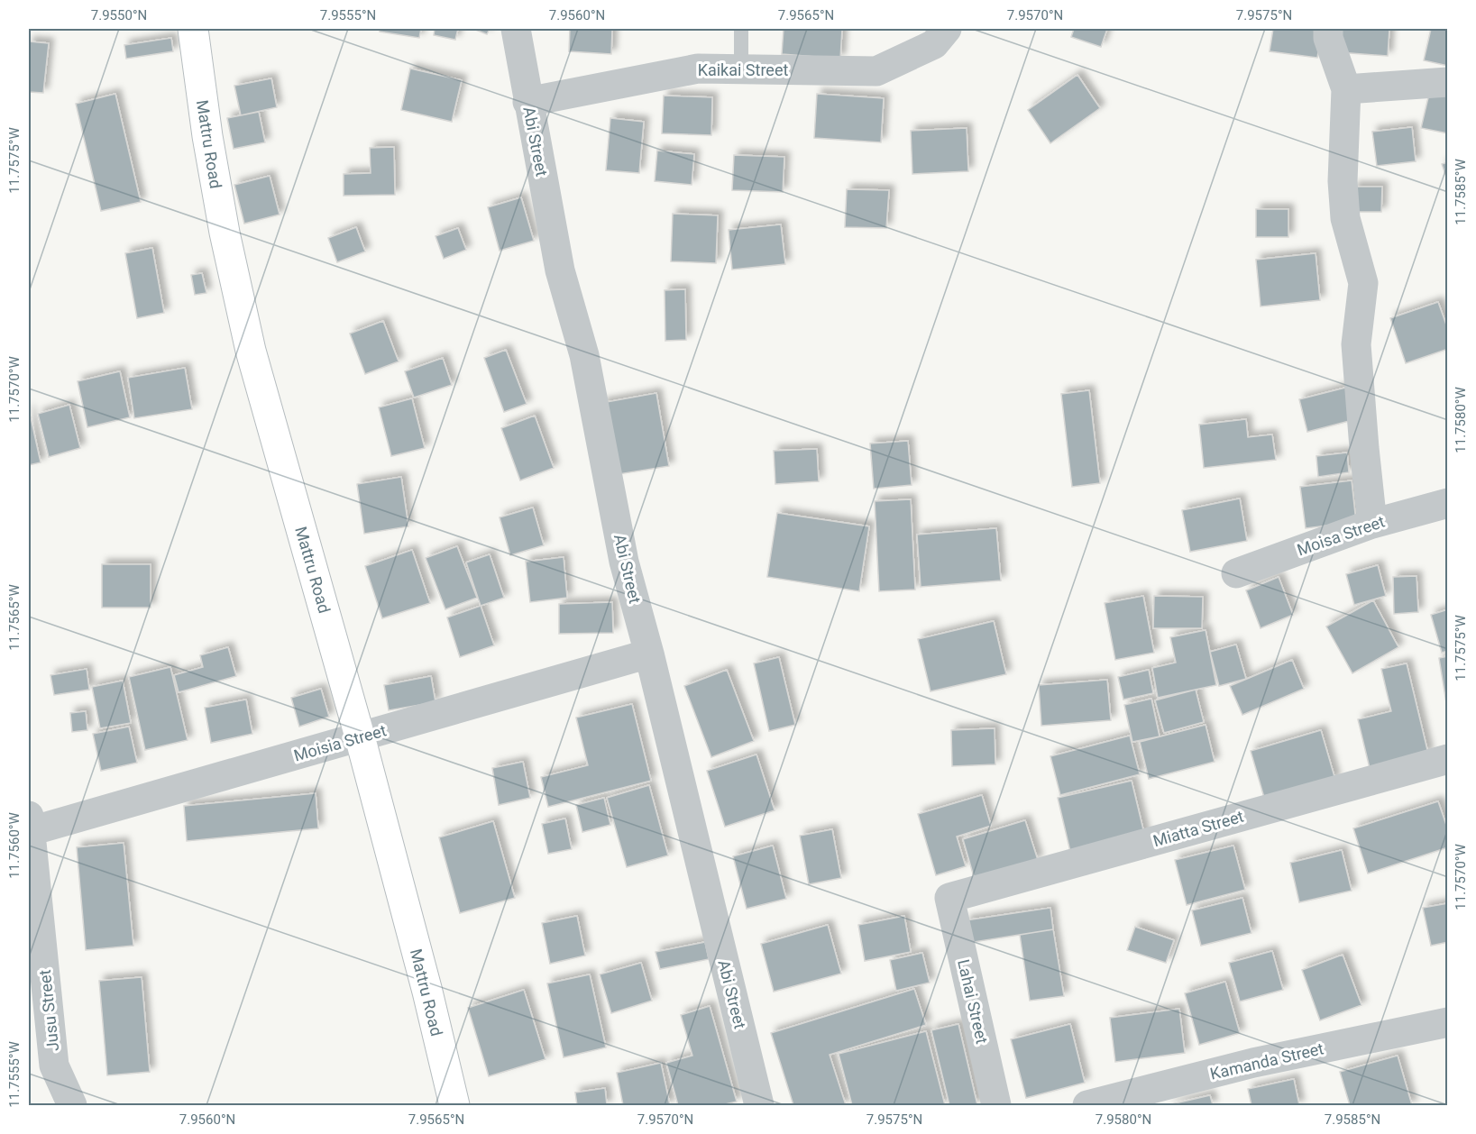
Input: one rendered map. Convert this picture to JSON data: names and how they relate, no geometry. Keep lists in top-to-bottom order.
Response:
{
  "streets": {
    "main road": ["Mattru Road"],
    "street": [
      "Kaikai Street",
      "Abi Street",
      "Moisa Street",
      "Moisia Street",
      "Miatta Street",
      "Lahai Street",
      "Jusu Street",
      "Kamanda Street"
    ]
  },
  "crossings": [
    ["Kaikai Street", "Abi Street"],
    ["Abi Street", "Moisia Street"],
    ["Mattru Road", "Moisia Street"],
    ["Moisia Street", "Jusu Street"],
    ["Miatta Street", "Lahai Street"]
  ],
  "coordinates": [
    "7.9550°N",
    "7.9555°N",
    "7.9560°N",
    "7.9565°N",
    "7.9570°N",
    "7.9575°N",
    "11.7575°W",
    "11.7585°W",
    "11.7570°W",
    "11.7580°W",
    "11.7565°W",
    "11.7560°W",
    "11.7555°W",
    "7.9580°N",
    "7.9585°N"
  ]
}
